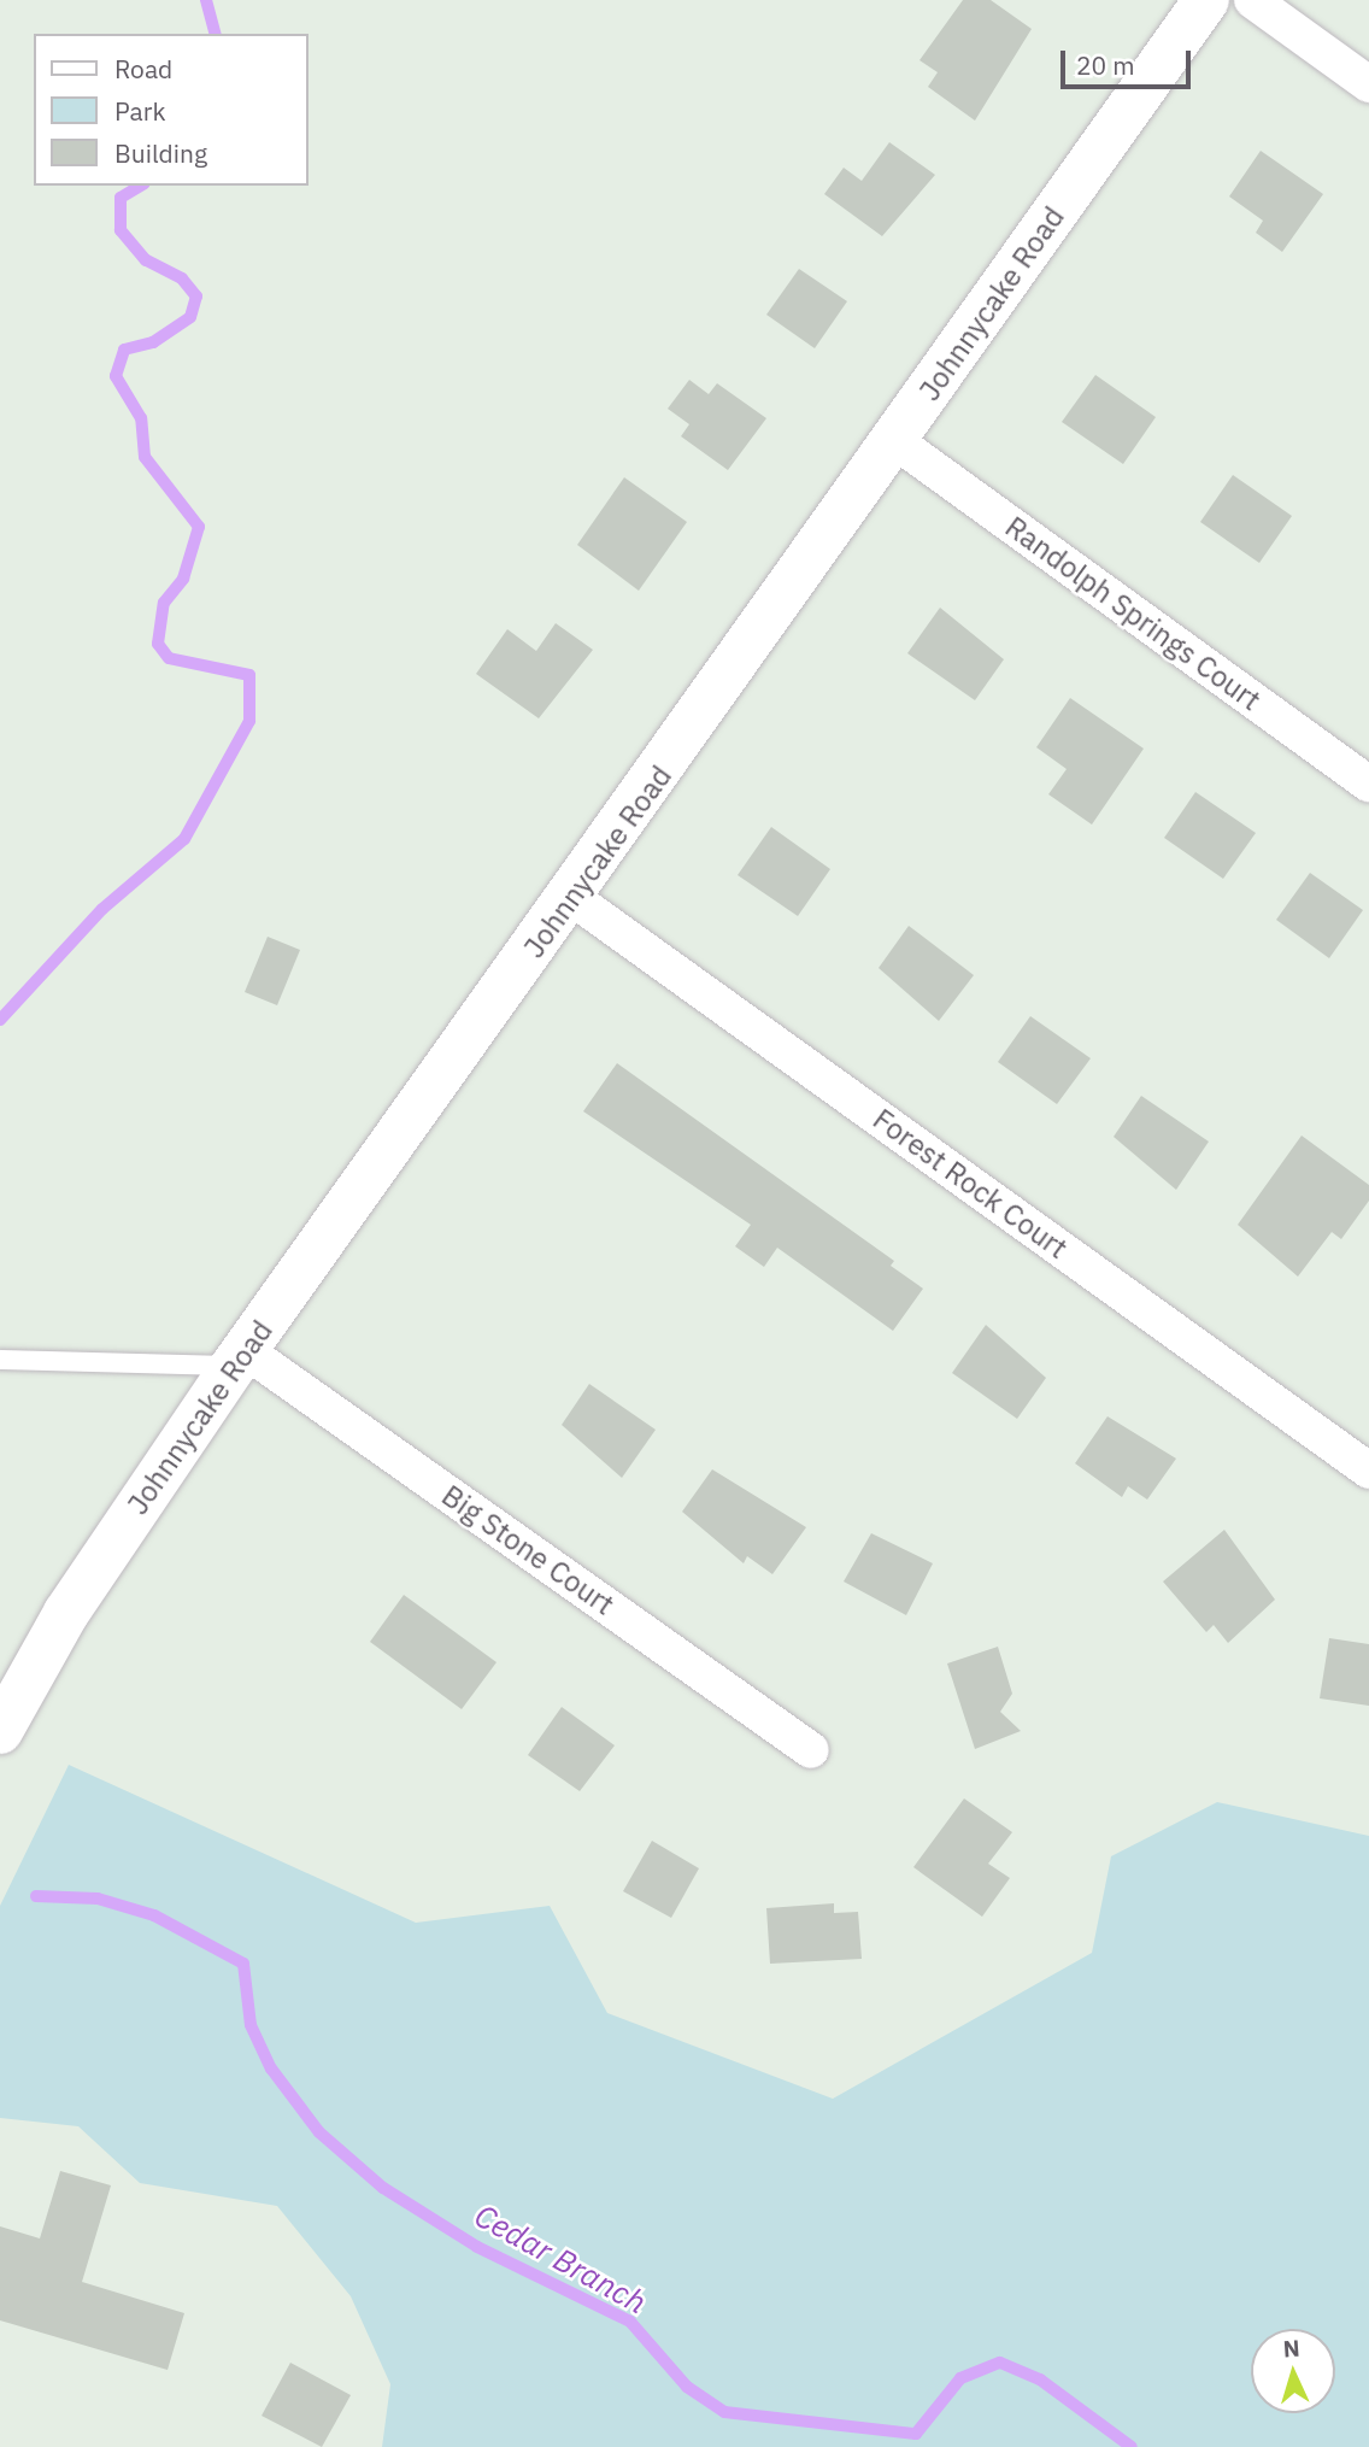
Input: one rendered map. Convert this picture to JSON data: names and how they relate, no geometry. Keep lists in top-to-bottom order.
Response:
{
  "streets": {
    "street": [
      "Johnnycake Road",
      "Randolph Springs Court",
      "Forest Rock Court",
      "Big Stone Court"
    ]
  },
  "crossings": [
    ["Johnnycake Road", "Randolph Springs Court"],
    ["Johnnycake Road", "Forest Rock Court"],
    ["Johnnycake Road", "Big Stone Court"]
  ],
  "water": ["Cedar Branch"],
  "legend": ["Road", "Park", "Building"],
  "scale_bar": "20 m",
  "north": "top"
}
